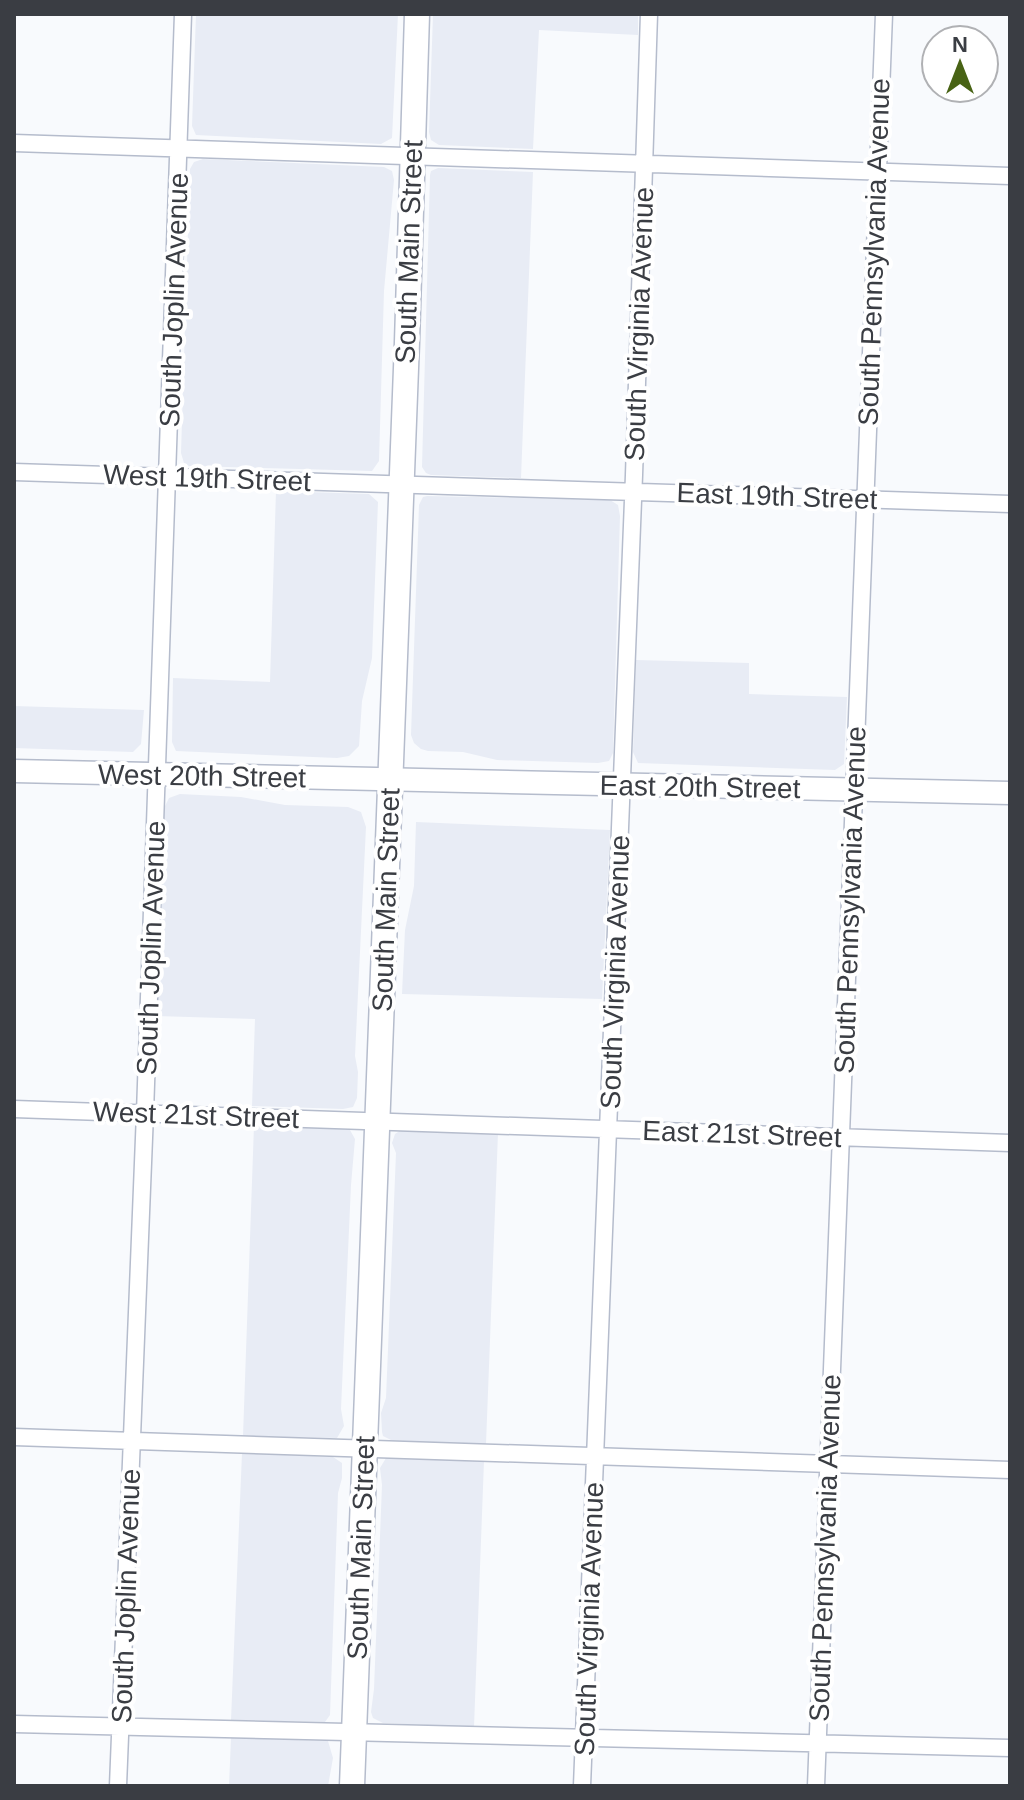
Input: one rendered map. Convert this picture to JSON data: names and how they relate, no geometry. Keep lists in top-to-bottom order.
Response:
{
  "streets": {
    "main road": ["South Main Street", "West 20th Street", "East 20th Street"],
    "street": [
      "South Pennsylvania Avenue",
      "South Joplin Avenue",
      "South Virginia Avenue",
      "West 19th Street",
      "East 19th Street",
      "West 21st Street",
      "East 21st Street"
    ]
  },
  "crossings": [
    ["South Main Street", "West 19th Street"],
    ["South Main Street", "East 19th Street"],
    ["South Main Street", "West 20th Street"],
    ["South Main Street", "East 20th Street"],
    ["South Main Street", "West 21st Street"],
    ["South Main Street", "East 21st Street"],
    ["South Pennsylvania Avenue", "East 19th Street"],
    ["South Pennsylvania Avenue", "East 20th Street"],
    ["South Pennsylvania Avenue", "East 21st Street"],
    ["South Joplin Avenue", "West 19th Street"],
    ["South Joplin Avenue", "West 20th Street"],
    ["South Joplin Avenue", "West 21st Street"],
    ["South Virginia Avenue", "East 19th Street"],
    ["South Virginia Avenue", "East 20th Street"],
    ["South Virginia Avenue", "East 21st Street"],
    ["West 19th Street", "East 19th Street"],
    ["West 20th Street", "East 20th Street"],
    ["West 21st Street", "East 21st Street"]
  ],
  "north": "top"
}
